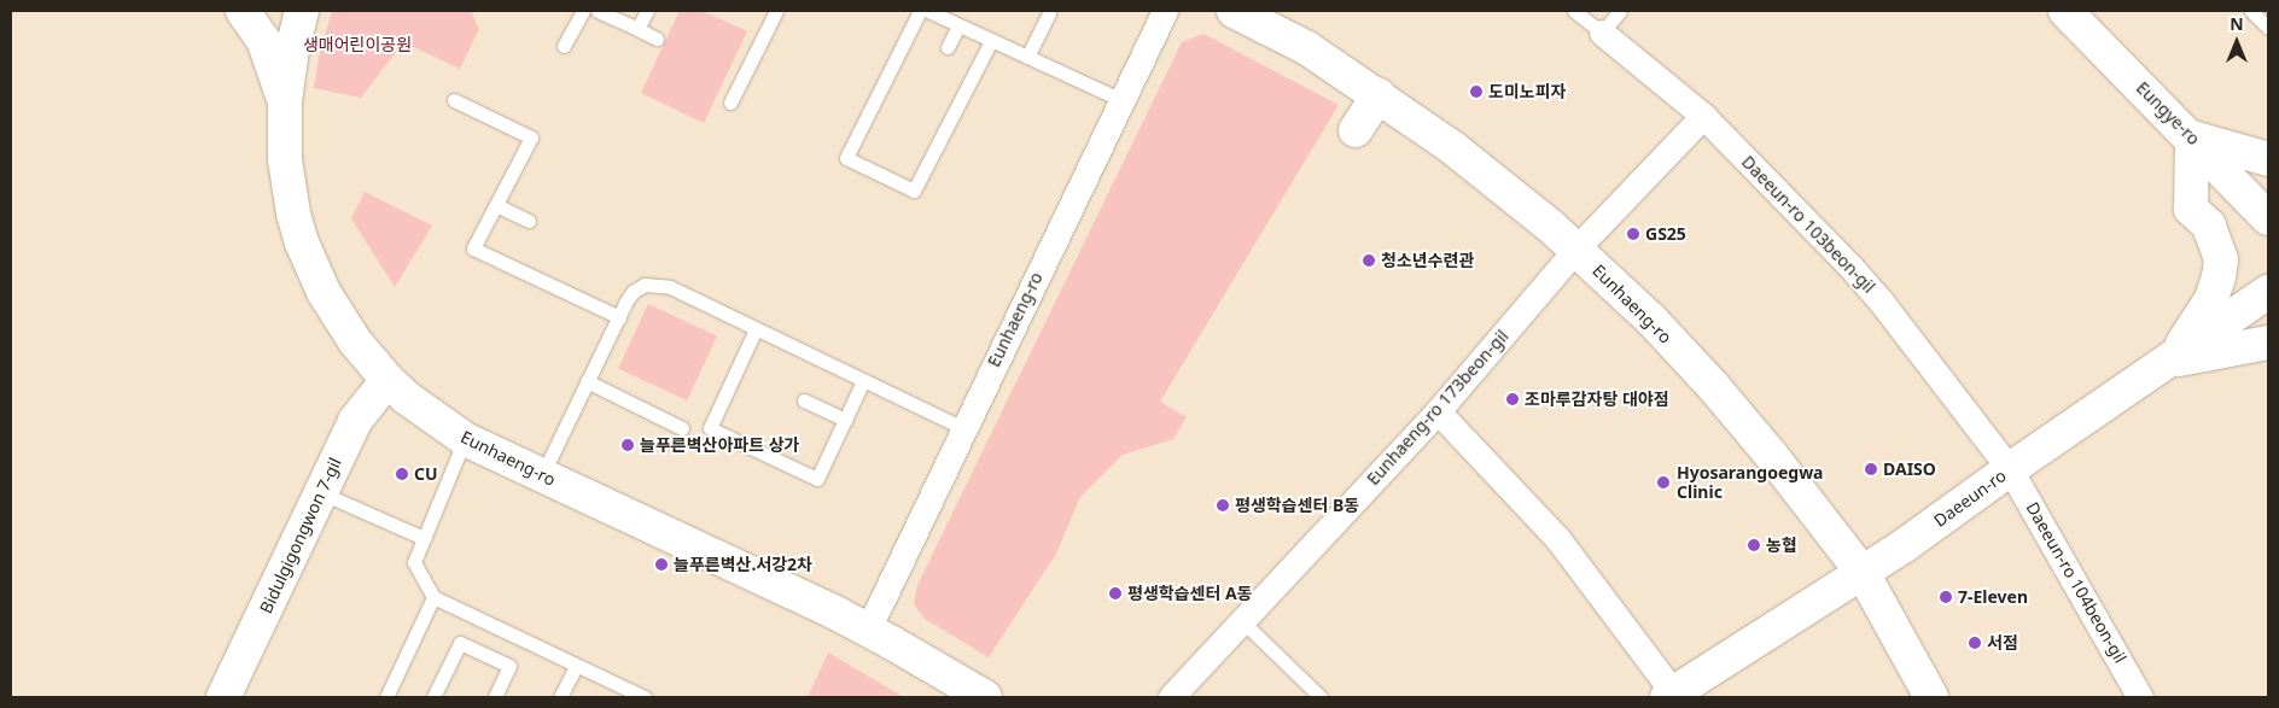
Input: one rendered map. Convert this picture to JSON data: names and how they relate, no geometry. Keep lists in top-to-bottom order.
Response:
{
  "streets": {
    "street": [
      "Eungye-ro",
      "Daeeun-ro 103beon-gil",
      "Eunhaeng-ro",
      "Eunhaeng-ro 173beon-gil",
      "Daeeun-ro",
      "Bidulgigongwon 7-gil",
      "Daeeun-ro 104beon-gil"
    ]
  },
  "crossings": [
    ["Daeeun-ro 103beon-gil", "Eunhaeng-ro 173beon-gil"],
    ["Daeeun-ro 103beon-gil", "Daeeun-ro"],
    ["Daeeun-ro 103beon-gil", "Daeeun-ro 104beon-gil"],
    ["Eunhaeng-ro", "Eunhaeng-ro 173beon-gil"],
    ["Eunhaeng-ro", "Daeeun-ro"],
    ["Eunhaeng-ro", "Bidulgigongwon 7-gil"],
    ["Daeeun-ro", "Daeeun-ro 104beon-gil"]
  ],
  "parks": ["생매어린이공원"],
  "places": [
    "도미노피자",
    "GS25",
    "청소년수련관",
    "조마루감자탕 대야점",
    "늘푸른벽산아파트 상가",
    "DAISO",
    "CU",
    "Hyosarangoegwa Clinic",
    "평생학습센터 B동",
    "농협",
    "늘푸른벽산.서강2차",
    "평생학습센터 A동",
    "7-Eleven",
    "서점"
  ],
  "north": "top"
}
